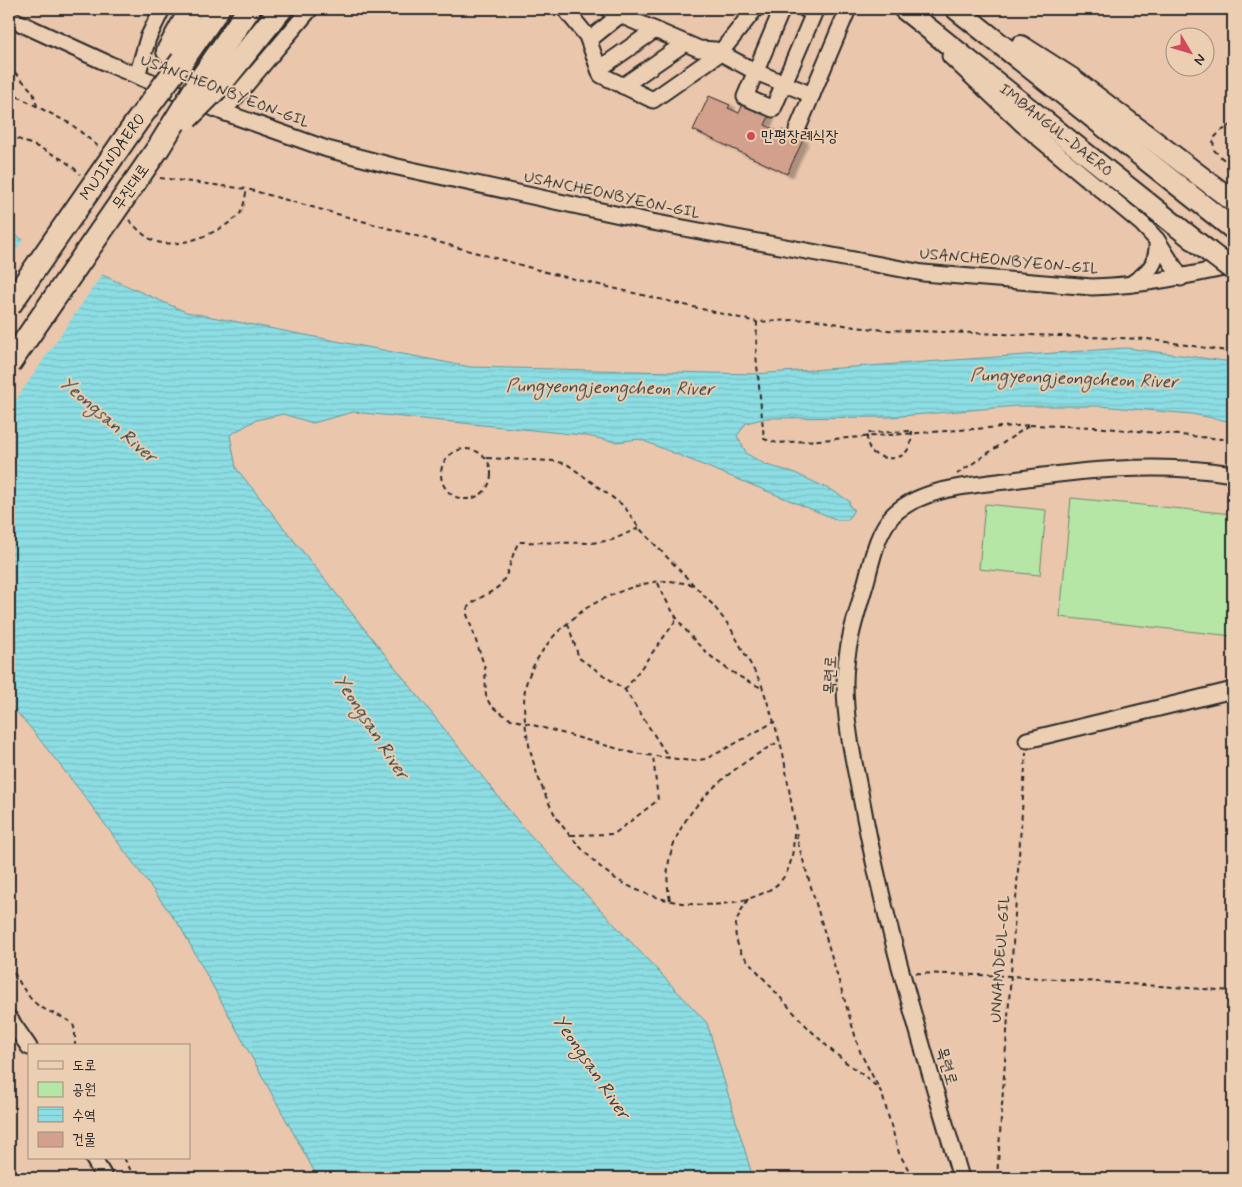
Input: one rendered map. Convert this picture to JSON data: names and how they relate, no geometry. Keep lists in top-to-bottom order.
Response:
{
  "streets": {
    "highway": ["MUJINDAERO", "무진대로"],
    "main road": ["IMBANGUL-DAERO"],
    "street": ["USANCHEONBYEON-GIL", "목련로"],
    "path": ["UNNAMDEUL-GIL"]
  },
  "crossings": [
    ["USANCHEONBYEON-GIL", "IMBANGUL-DAERO"]
  ],
  "water": ["Pungyeongjeongcheon River", "Yeongsan River"],
  "places": ["만평장례식장"],
  "legend": [
    "도로",
    "공원",
    "수역",
    "건물"
  ],
  "north": "bottom right"
}
